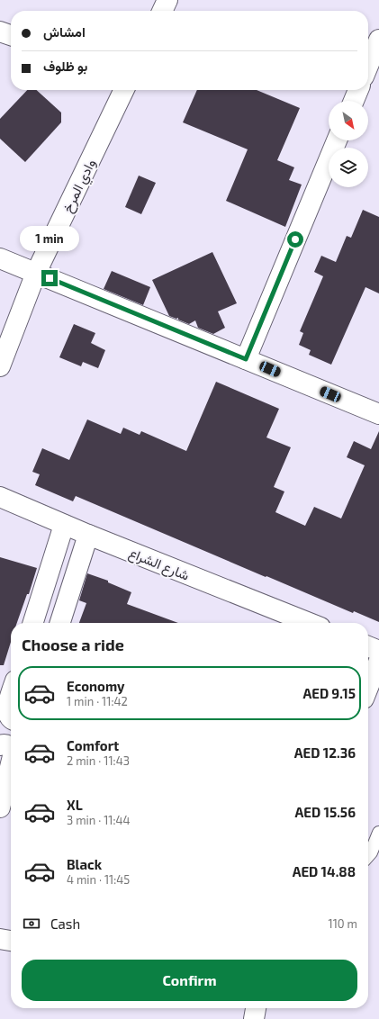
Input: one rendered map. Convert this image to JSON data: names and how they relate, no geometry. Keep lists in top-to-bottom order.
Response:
{
  "streets": {
    "street": ["وادي المرخ", "شارع الشراع"]
  },
  "north": "bottom right",
  "page": {
    "banner": ["امشاش", "بو ظلوف"],
    "bubble": "1 min",
    "heading": "Choose a ride",
    "list": [
      {
        "name": "Economy",
        "note": "1 min · 11:42",
        "value": "AED 9.15"
      },
      {
        "name": "Comfort",
        "note": "2 min · 11:43",
        "value": "AED 12.36"
      },
      {
        "name": "XL",
        "note": "3 min · 11:44",
        "value": "AED 15.56"
      },
      {
        "name": "Black",
        "note": "4 min · 11:45",
        "value": "AED 14.88"
      }
    ],
    "pay": ["Cash", "110 m"],
    "buttons": "Confirm"
  }
}
